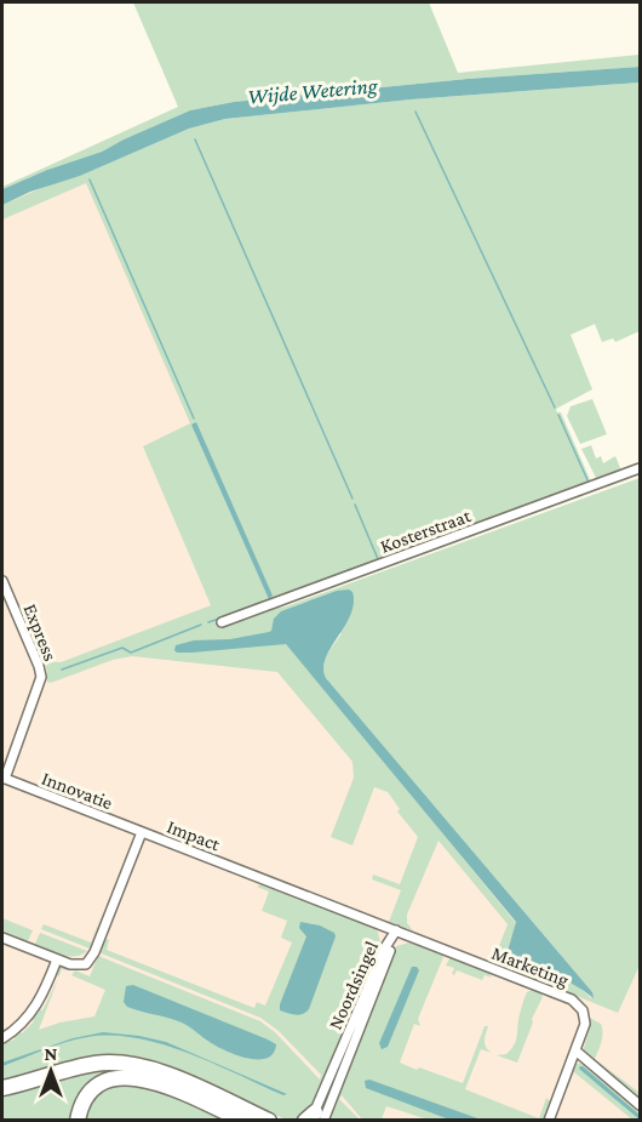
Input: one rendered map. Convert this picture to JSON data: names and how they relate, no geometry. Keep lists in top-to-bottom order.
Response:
{
  "streets": {
    "street": [
      "Kosterstraat",
      "Express",
      "Innovatie",
      "Impact",
      "Marketing",
      "Noordsingel"
    ]
  },
  "crossings": [
    ["Express", "Innovatie"],
    ["Innovatie", "Impact"],
    ["Impact", "Marketing"],
    ["Impact", "Noordsingel"],
    ["Marketing", "Noordsingel"]
  ],
  "water": ["Wijde Wetering"],
  "north": "top"
}
